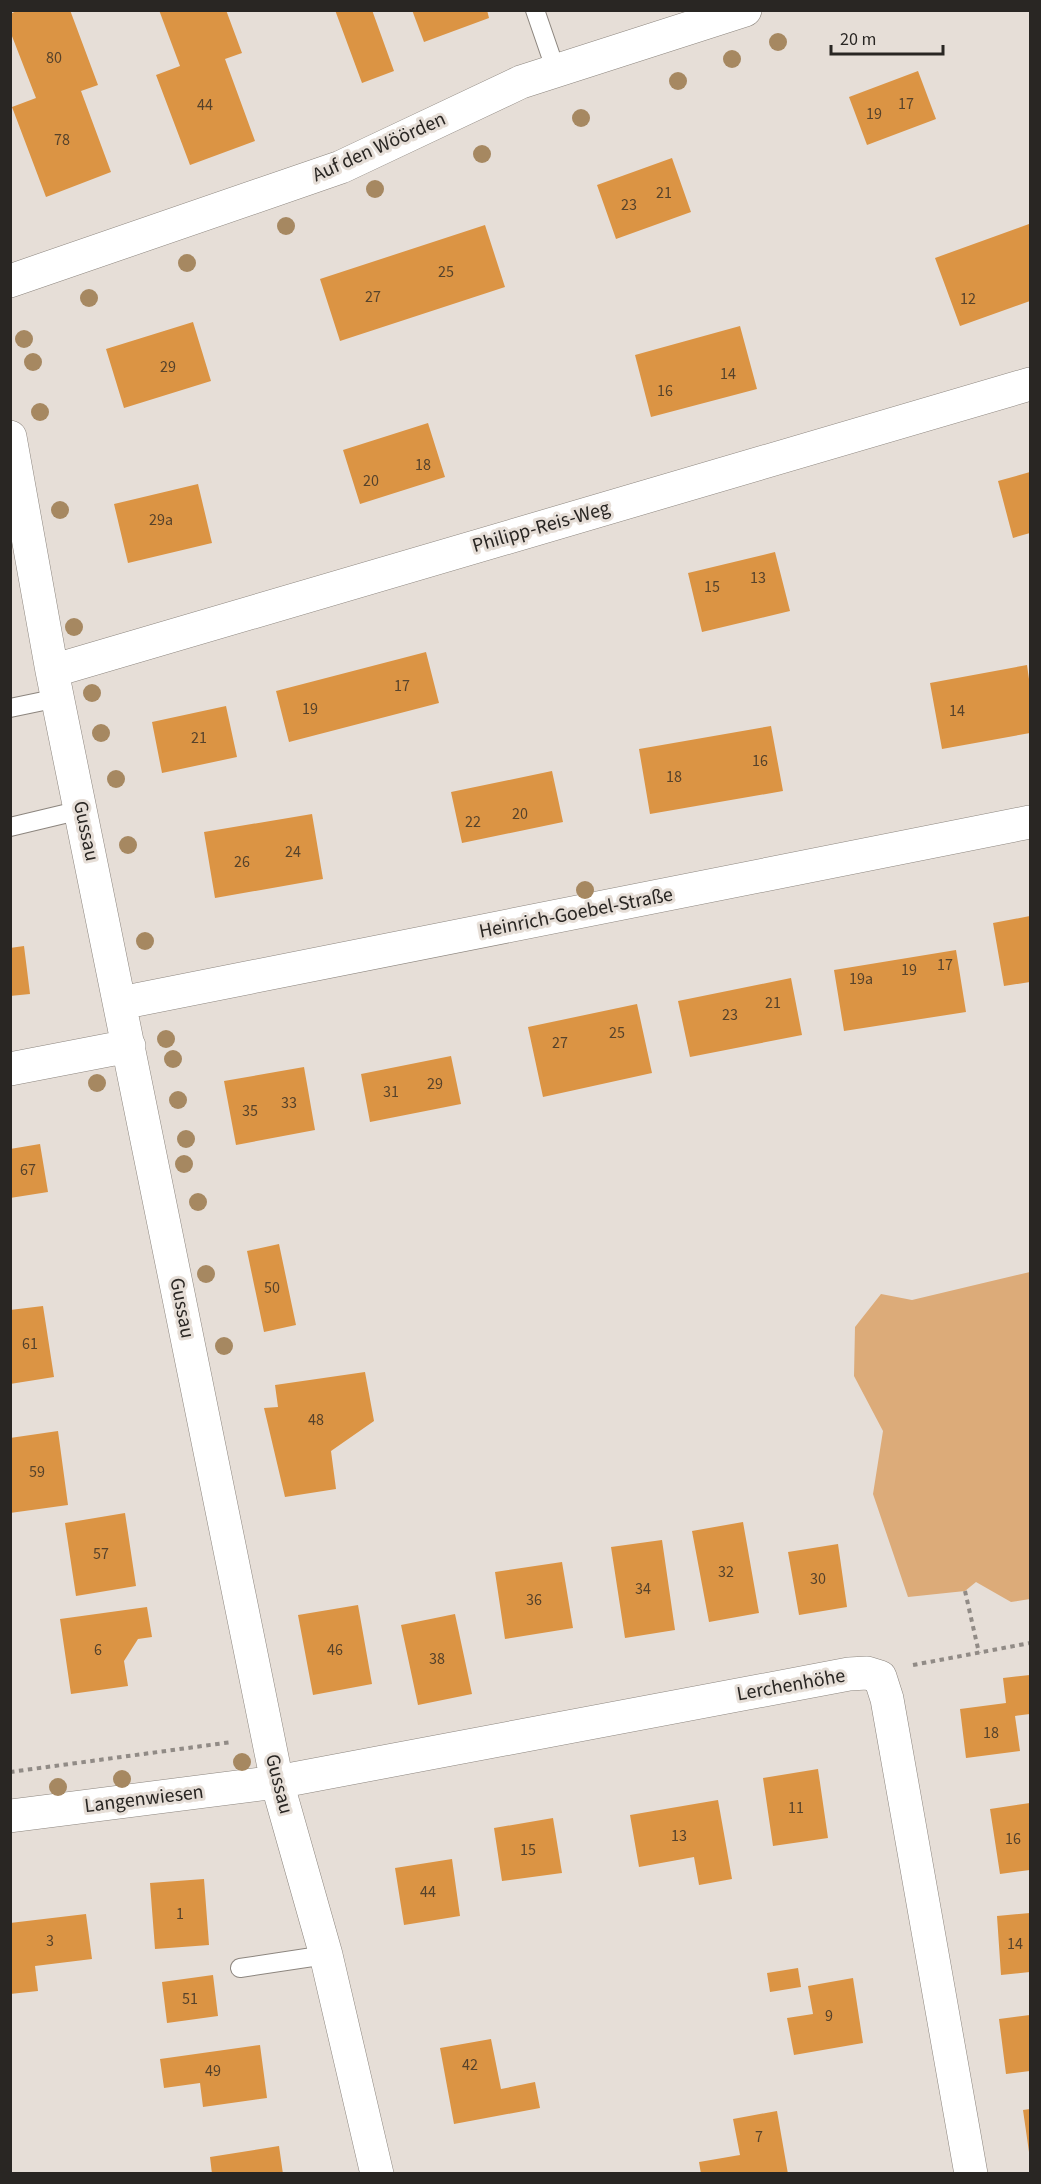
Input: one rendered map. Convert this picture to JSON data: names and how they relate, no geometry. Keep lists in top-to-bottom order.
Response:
{
  "streets": {
    "street": [
      "Auf den Wöörden",
      "Philipp-Reis-Weg",
      "Gussau",
      "Heinrich-Goebel-Straße",
      "Lerchenhöhe",
      "Langenwiesen"
    ]
  },
  "crossings": [
    ["Philipp-Reis-Weg", "Gussau"],
    ["Gussau", "Heinrich-Goebel-Straße"],
    ["Gussau", "Lerchenhöhe"],
    ["Gussau", "Langenwiesen"],
    ["Lerchenhöhe", "Langenwiesen"]
  ],
  "house_numbers": [
    "80",
    "17",
    "44",
    "19",
    "78",
    "21",
    "23",
    "25",
    "27",
    "12",
    "29",
    "14",
    "16",
    "18",
    "20",
    "29a",
    "13",
    "15",
    "17",
    "19",
    "14",
    "21",
    "16",
    "18",
    "20",
    "22",
    "24",
    "26",
    "17",
    "19",
    "19a",
    "21",
    "23",
    "25",
    "27",
    "29",
    "31",
    "33",
    "35",
    "67",
    "50",
    "61",
    "48",
    "59",
    "57",
    "32",
    "30",
    "34",
    "36",
    "6",
    "46",
    "38",
    "18",
    "11",
    "13",
    "16",
    "15",
    "44",
    "1",
    "3",
    "14",
    "51",
    "9",
    "42",
    "49",
    "7"
  ],
  "scale_bar": "20 m"
}
